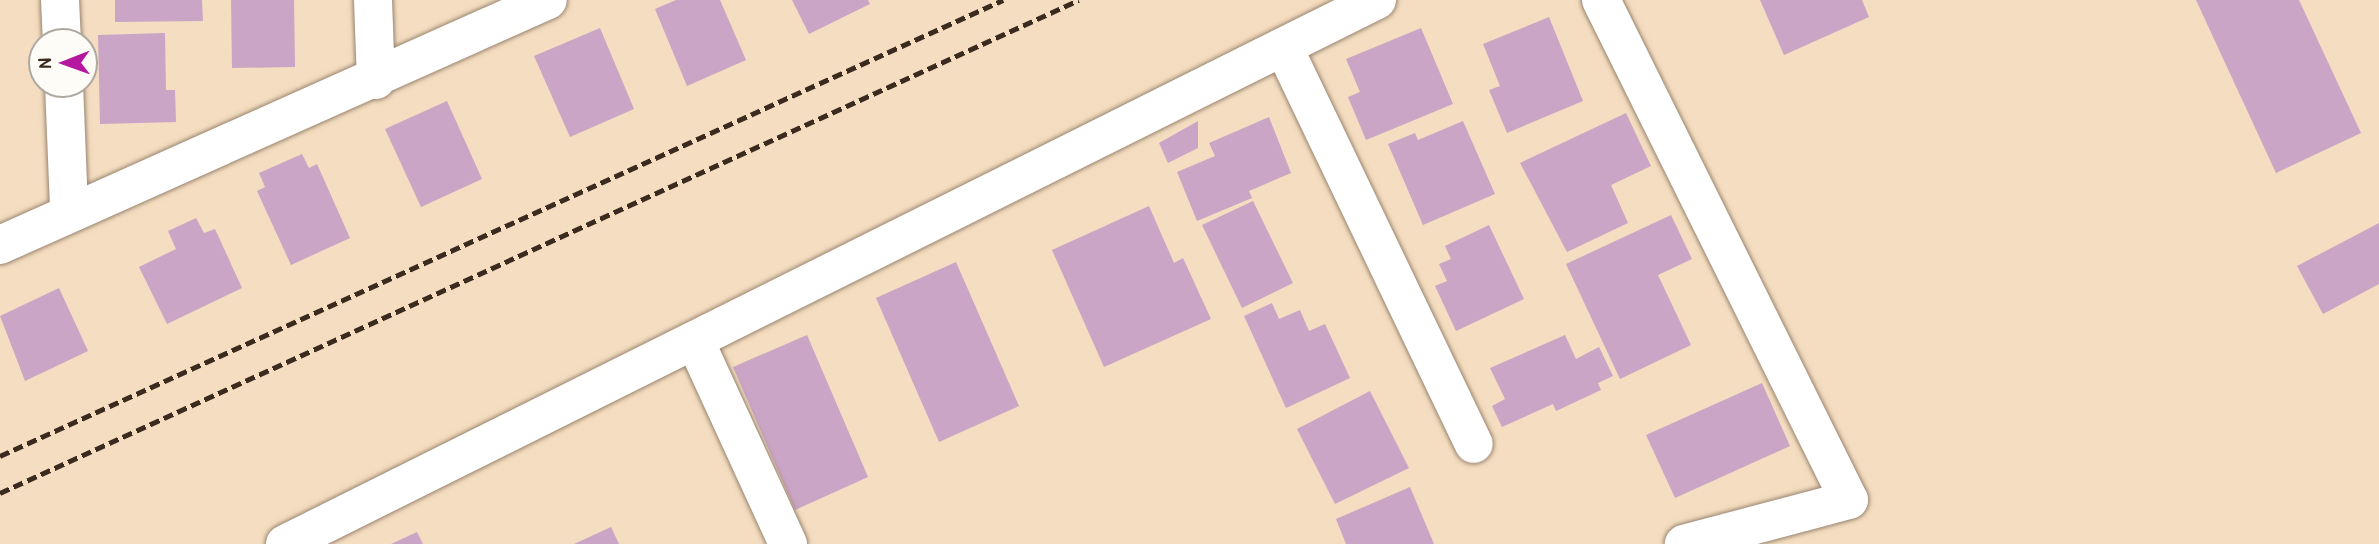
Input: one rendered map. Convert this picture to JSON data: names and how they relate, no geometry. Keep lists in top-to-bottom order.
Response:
{
  "north": "left"
}
